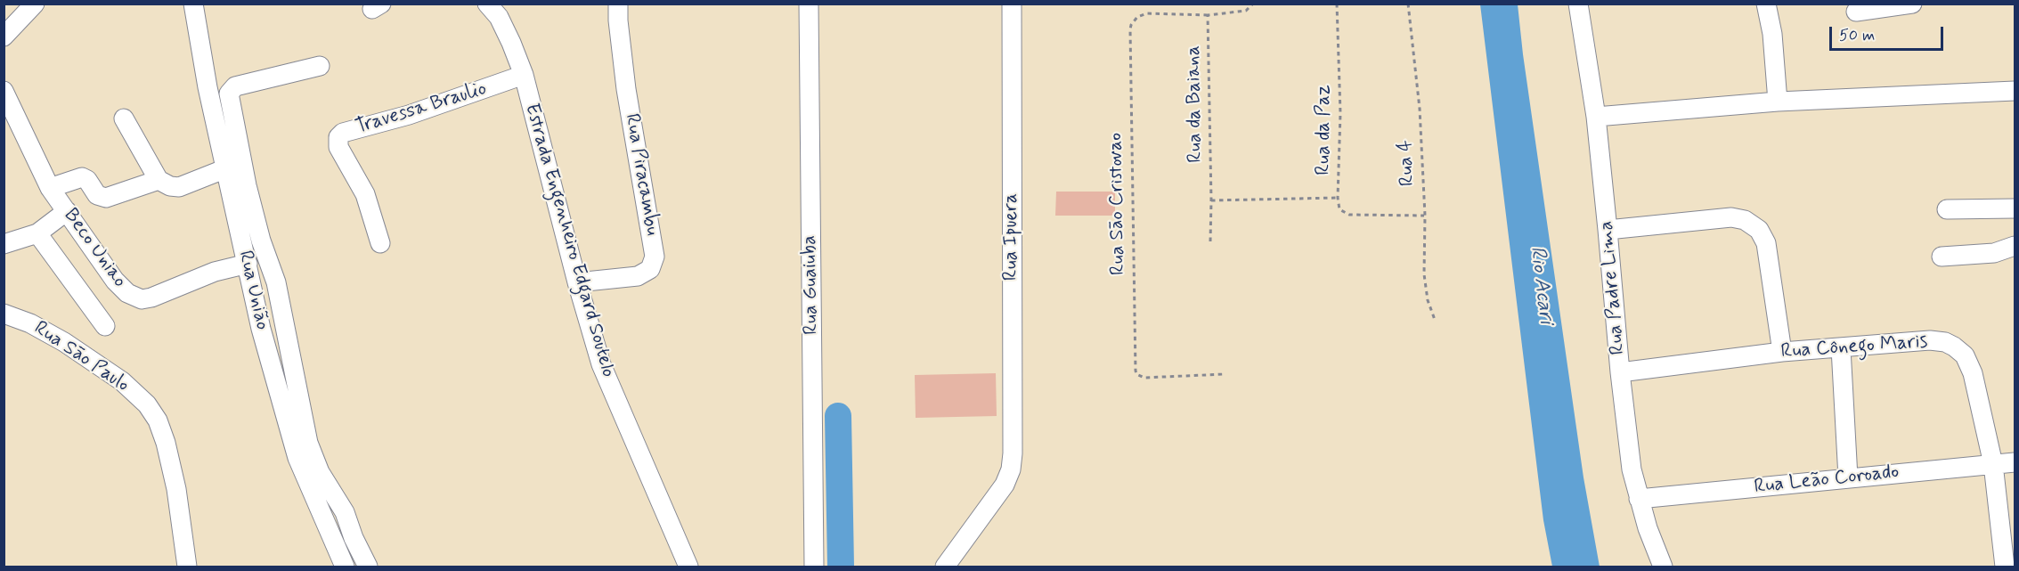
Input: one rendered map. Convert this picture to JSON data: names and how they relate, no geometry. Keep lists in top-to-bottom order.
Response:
{
  "streets": {
    "street": [
      "Travessa Braulio",
      "Rua Piracambu",
      "Rua Ipuera",
      "Estrada Engenheiro Edgard Soutelo",
      "Beco Uniao",
      "Rua Guaiuba",
      "Rua Padre Lima",
      "Rua União",
      "Rua Cônego Maris",
      "Rua Sāo Paulo",
      "Rua Leão Coroado"
    ],
    "path": [
      "Rua da Baiana",
      "Rua da Paz",
      "Rua 4",
      "Rua Sāo Cristovao"
    ]
  },
  "crossings": [
    ["Rua da Baiana", "Rua Sāo Cristovao"],
    ["Travessa Braulio", "Estrada Engenheiro Edgard Soutelo"],
    ["Rua da Paz", "Rua 4"],
    ["Rua Piracambu", "Estrada Engenheiro Edgard Soutelo"],
    ["Beco Uniao", "Rua União"],
    ["Rua Padre Lima", "Rua Cônego Maris"],
    ["Rua Padre Lima", "Rua Leão Coroado"],
    ["Rua Cônego Maris", "Rua Leão Coroado"]
  ],
  "water": ["Rio Acari"],
  "scale_bar": "50 m"
}
